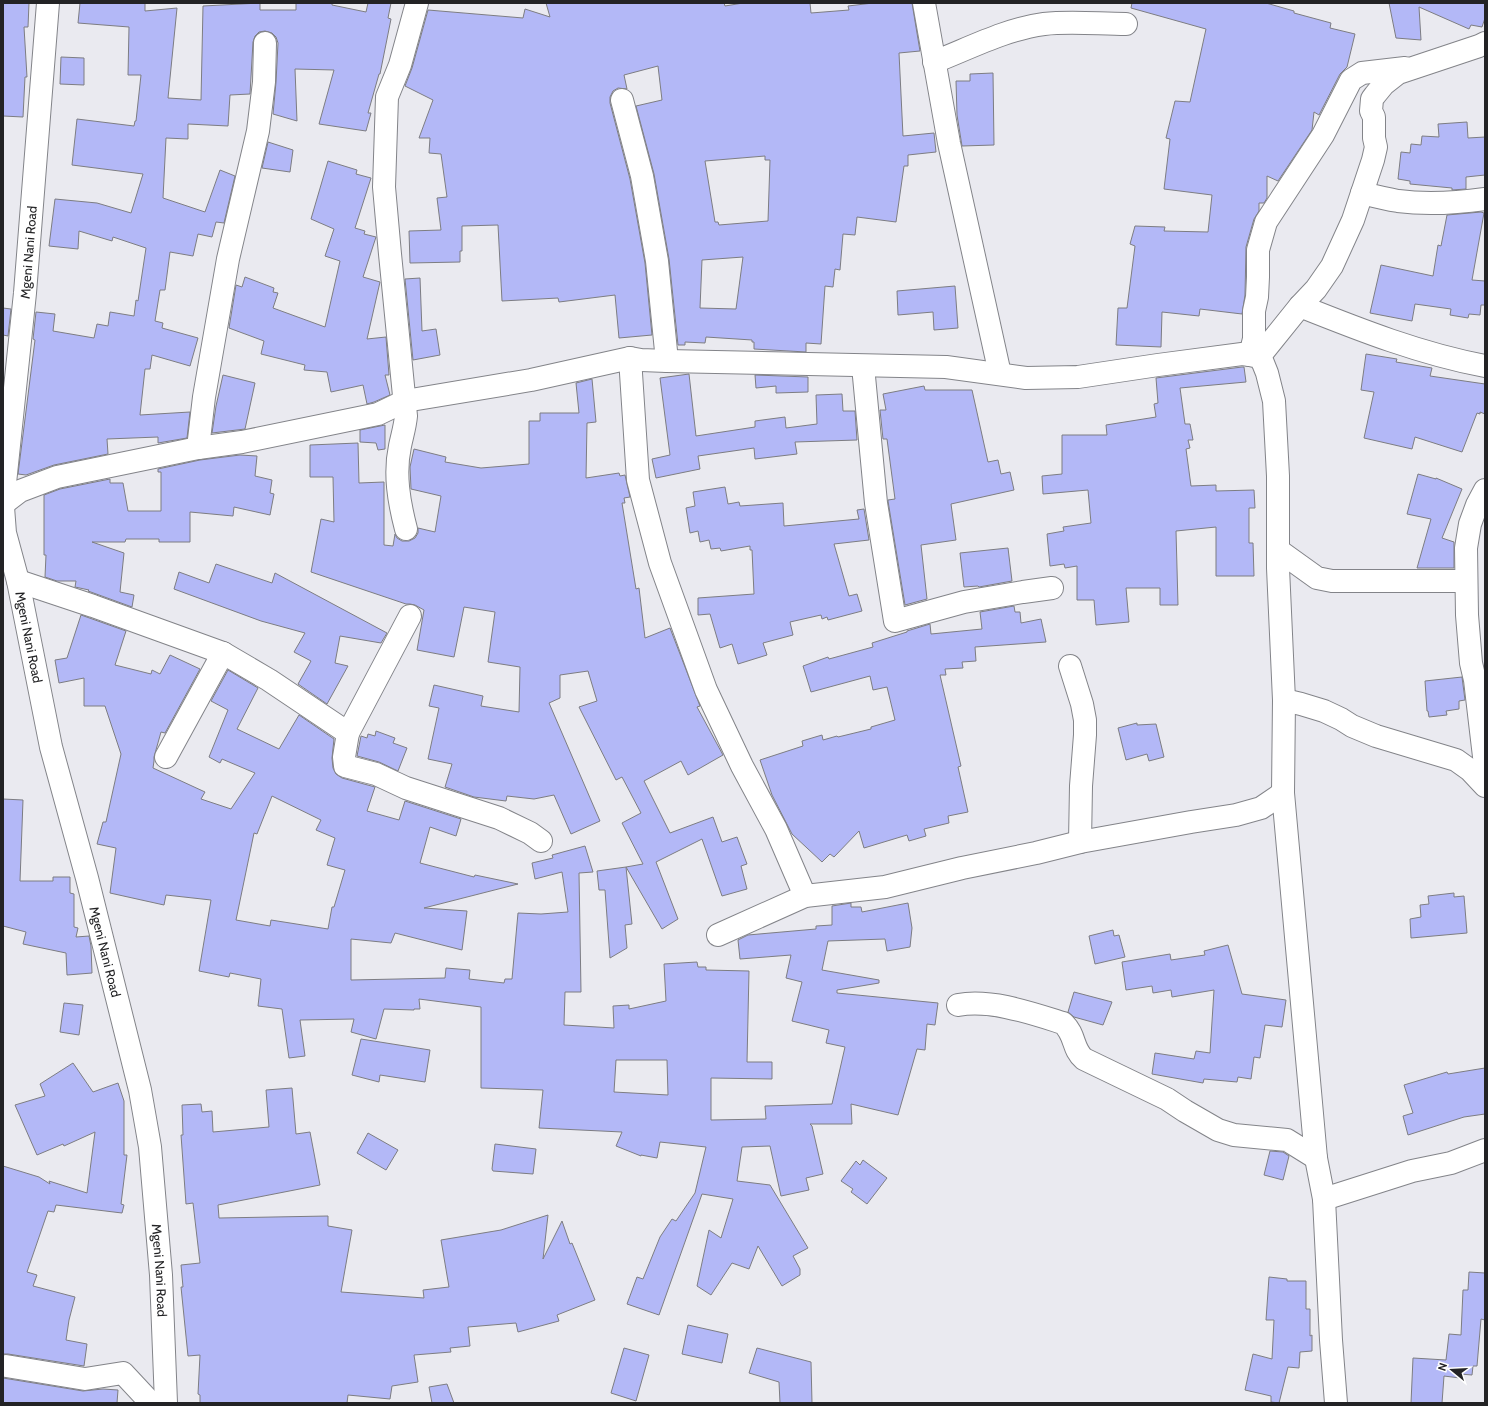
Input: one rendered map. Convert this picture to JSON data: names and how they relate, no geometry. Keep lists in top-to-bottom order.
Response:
{
  "streets": {
    "street": ["Mgeni Nani Road"]
  },
  "north": "left"
}
